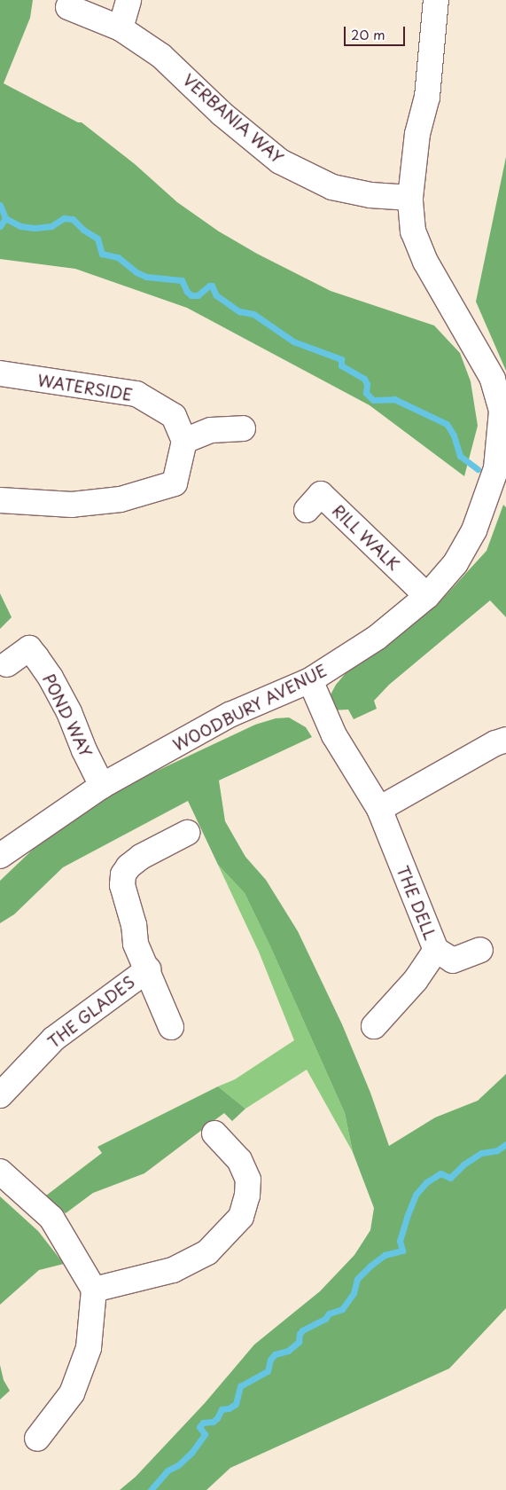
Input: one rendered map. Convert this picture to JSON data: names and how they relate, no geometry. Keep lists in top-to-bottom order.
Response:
{
  "streets": {
    "street": [
      "VERBANIA WAY",
      "WATERSIDE",
      "RILL WALK",
      "WOODBURY AVENUE",
      "POND WAY",
      "THE DELL",
      "THE GLADES"
    ]
  },
  "crossings": [
    ["VERBANIA WAY", "WOODBURY AVENUE"],
    ["RILL WALK", "WOODBURY AVENUE"],
    ["WOODBURY AVENUE", "POND WAY"],
    ["WOODBURY AVENUE", "THE DELL"]
  ],
  "scale_bar": "20 m"
}
